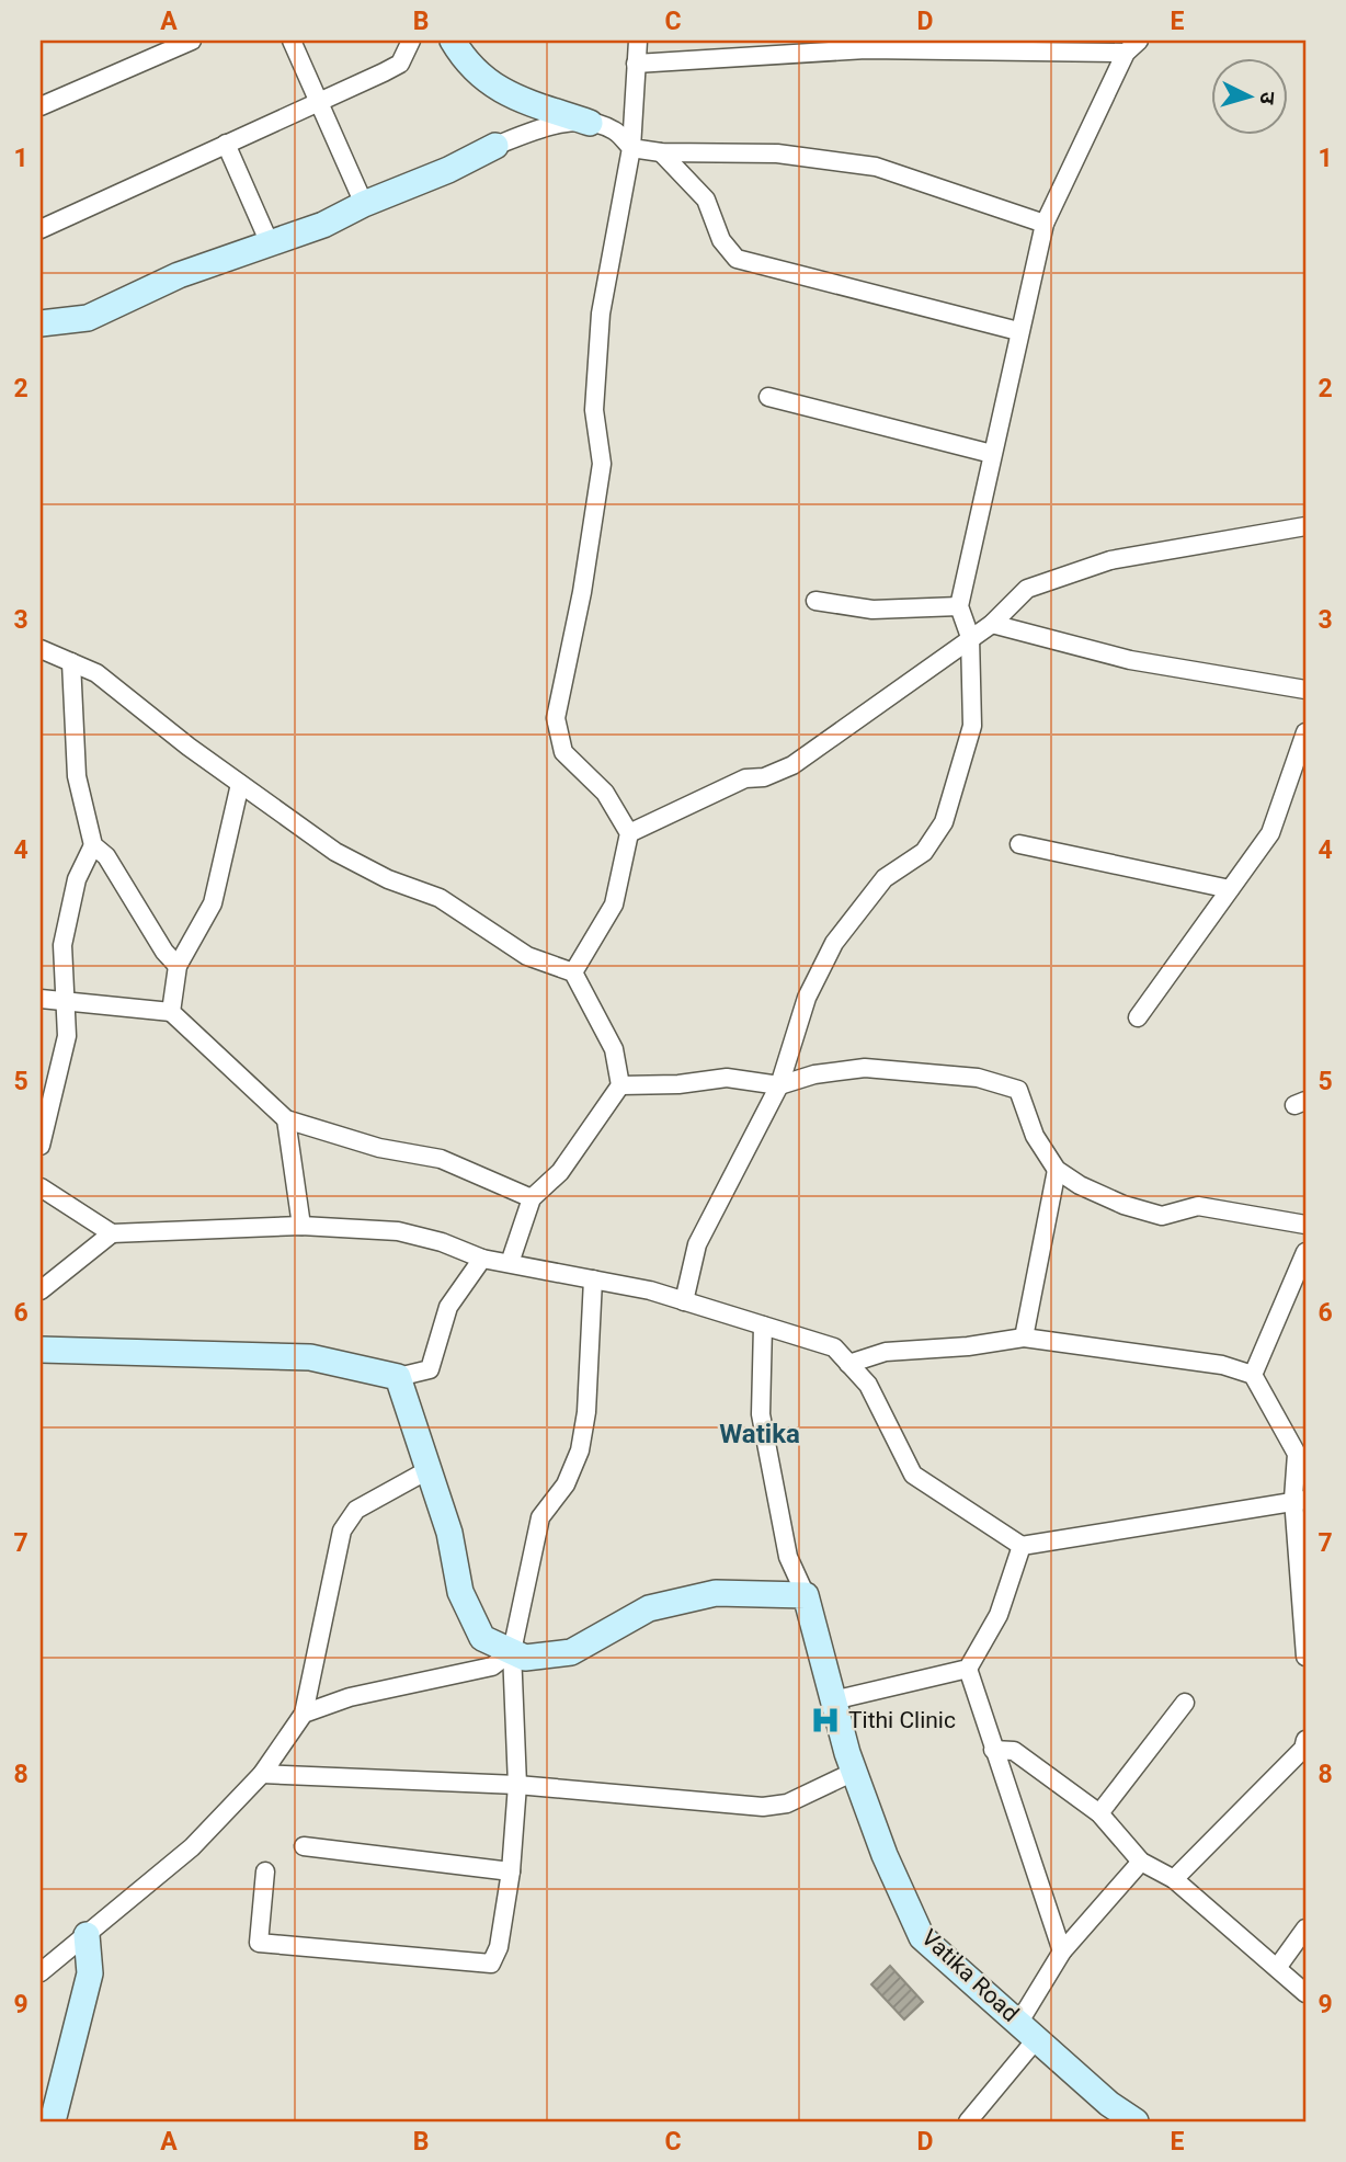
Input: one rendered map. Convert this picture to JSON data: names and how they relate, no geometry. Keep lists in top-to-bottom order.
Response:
{
  "streets": {
    "street": ["Vatika Road"]
  },
  "districts": ["Watika"],
  "places": {
    "hospital": ["Tithi Clinic"]
  },
  "north": "right",
  "grid": {
    "columns": [
      "A",
      "B",
      "C",
      "D",
      "E"
    ],
    "rows": [
      "1",
      "2",
      "3",
      "4",
      "5",
      "6",
      "7",
      "8",
      "9"
    ]
  }
}
